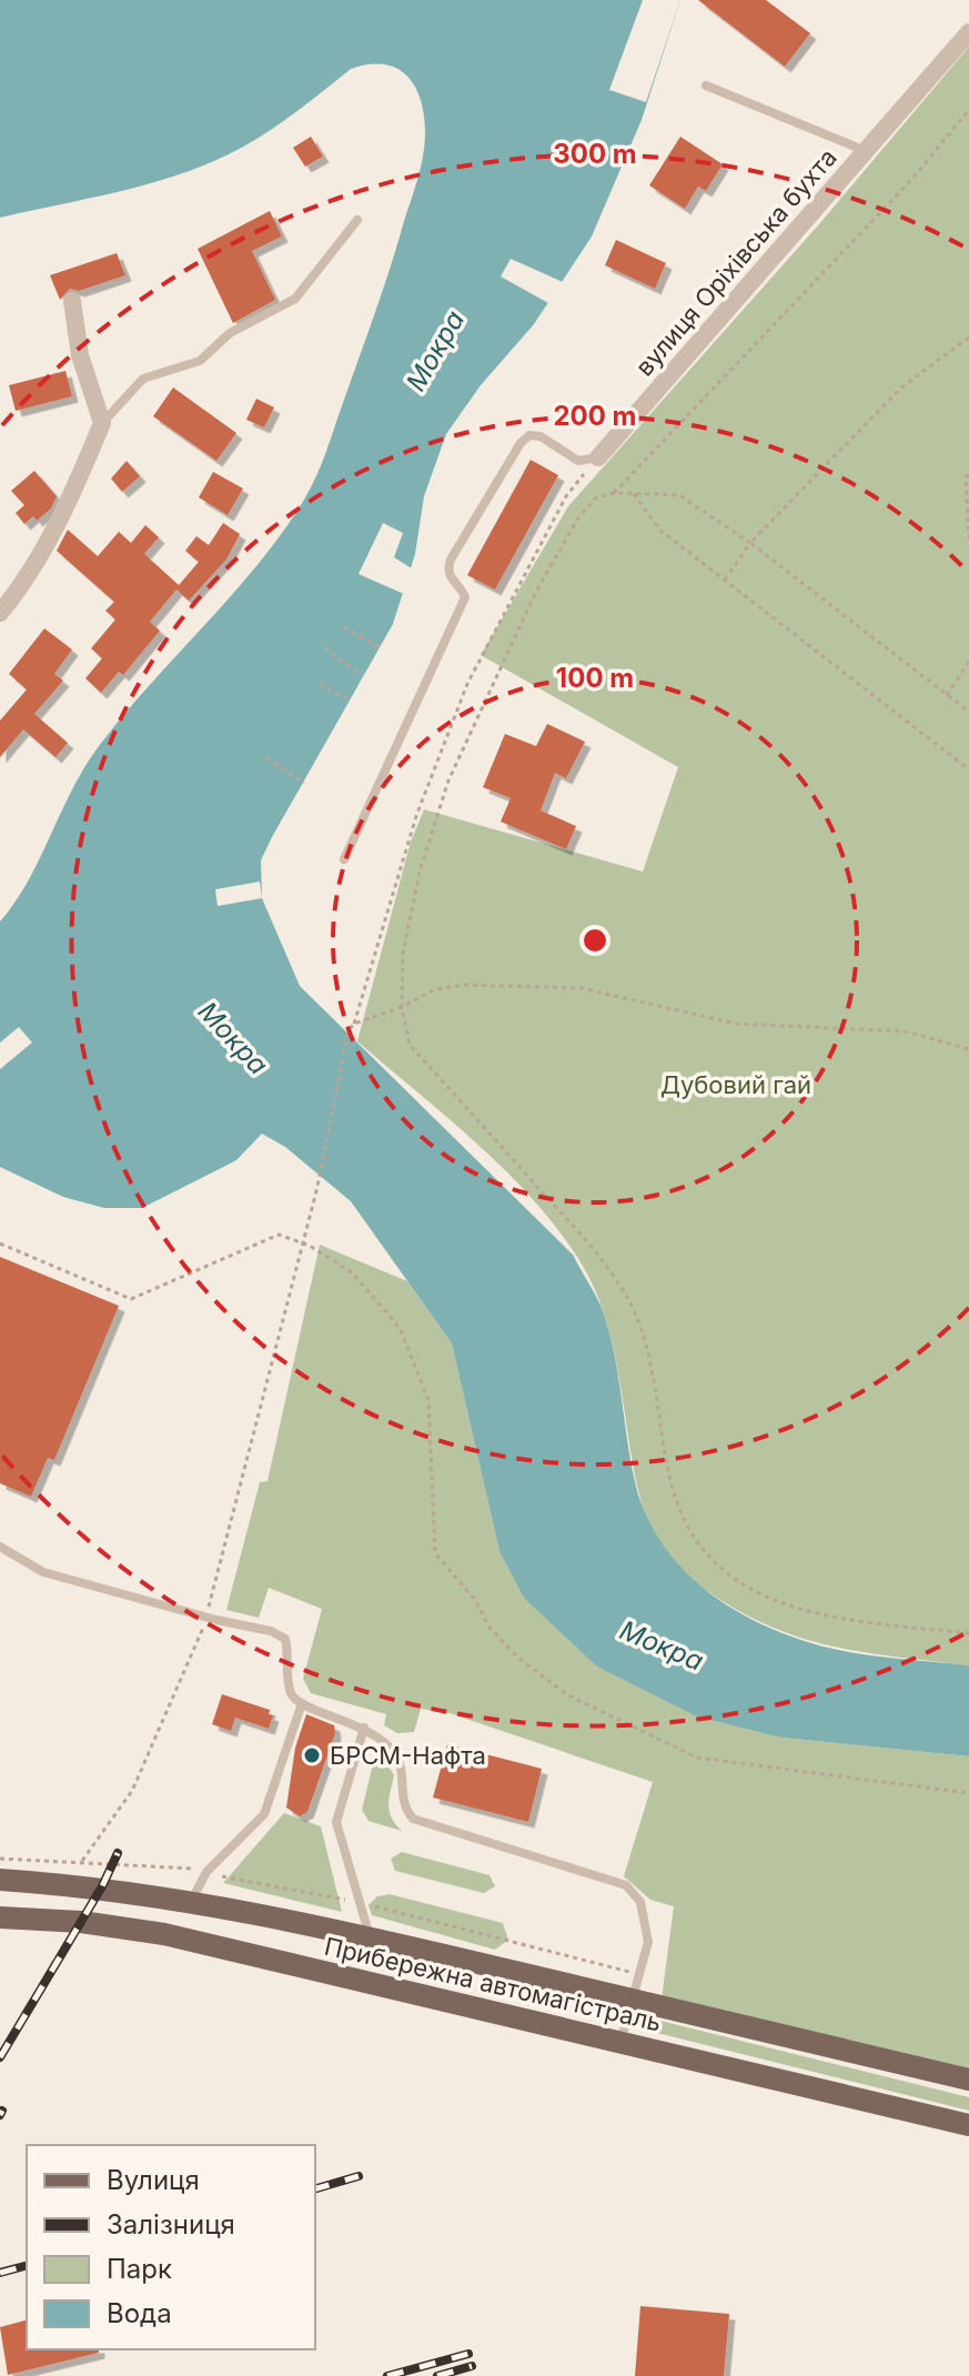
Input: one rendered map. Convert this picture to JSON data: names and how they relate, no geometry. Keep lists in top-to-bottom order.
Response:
{
  "streets": {
    "main road": ["Прибережна автомагістраль"],
    "street": ["вулиця Оріхівська бухта"]
  },
  "water": ["Мокра"],
  "parks": ["Дубовий гай"],
  "places": ["БРСМ-Нафта"],
  "legend": [
    "Вулиця",
    "Залізниця",
    "Парк",
    "Вода"
  ],
  "rings": ["300 m", "200 m", "100 m"]
}
